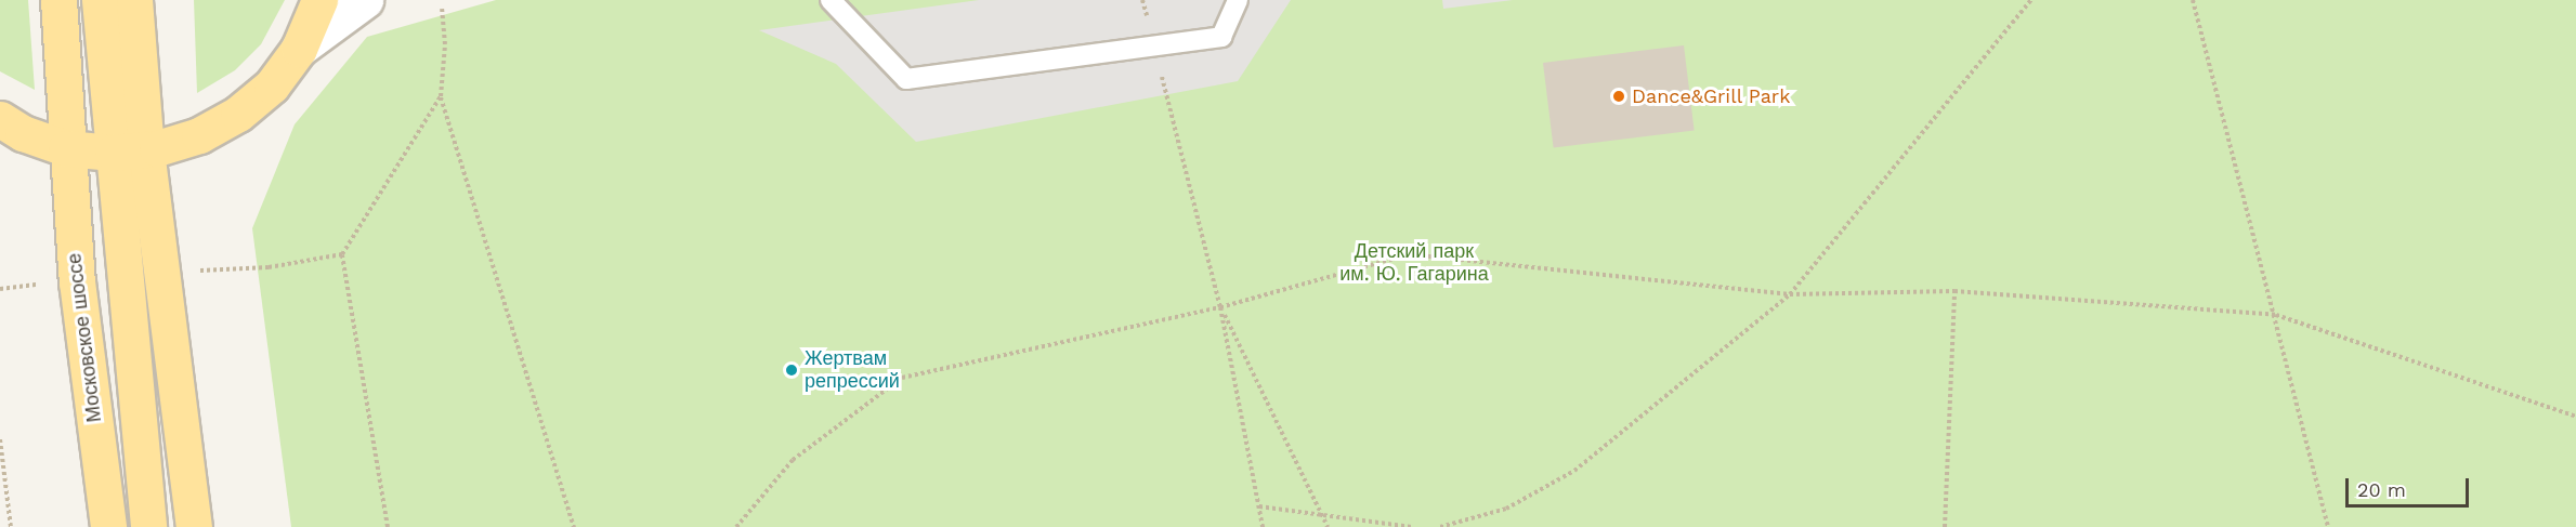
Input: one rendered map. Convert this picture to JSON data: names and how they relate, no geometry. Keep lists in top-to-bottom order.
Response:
{
  "streets": {
    "main road": ["Московское шоссе"]
  },
  "parks": ["Детский парк им. Ю. Гагарина"],
  "places": ["Dance&Grill Park", "Жертвам репрессий"],
  "scale_bar": "20 m"
}
